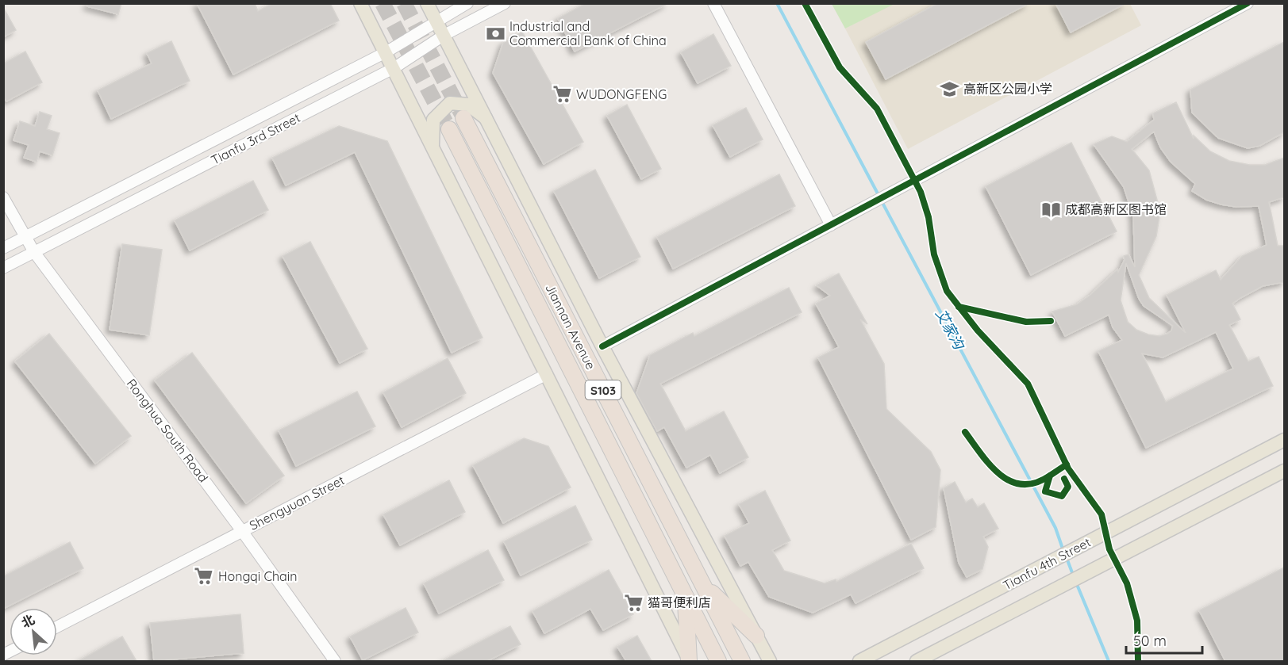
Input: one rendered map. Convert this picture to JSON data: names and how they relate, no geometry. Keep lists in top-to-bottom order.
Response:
{
  "streets": {
    "highway": ["Jiannan Avenue", "S103"],
    "main road": ["Tianfu 4th Street"],
    "street": ["Tianfu 3rd Street", "Ronghua South Road", "Shengyuan Street"]
  },
  "crossings": [
    ["Tianfu 3rd Street", "Ronghua South Road"],
    ["Ronghua South Road", "Shengyuan Street"]
  ],
  "water": ["艾家沟"],
  "places": {
    "bank": ["Industrial and Commercial Bank of China"],
    "school or university": ["高新区公园小学"],
    "supermarket": ["WUDONGFENG", "Hongqi Chain", "猫哥便利店"],
    "library": ["成都高新区图书馆"]
  },
  "scale_bar": "50 m",
  "north": "top left"
}
